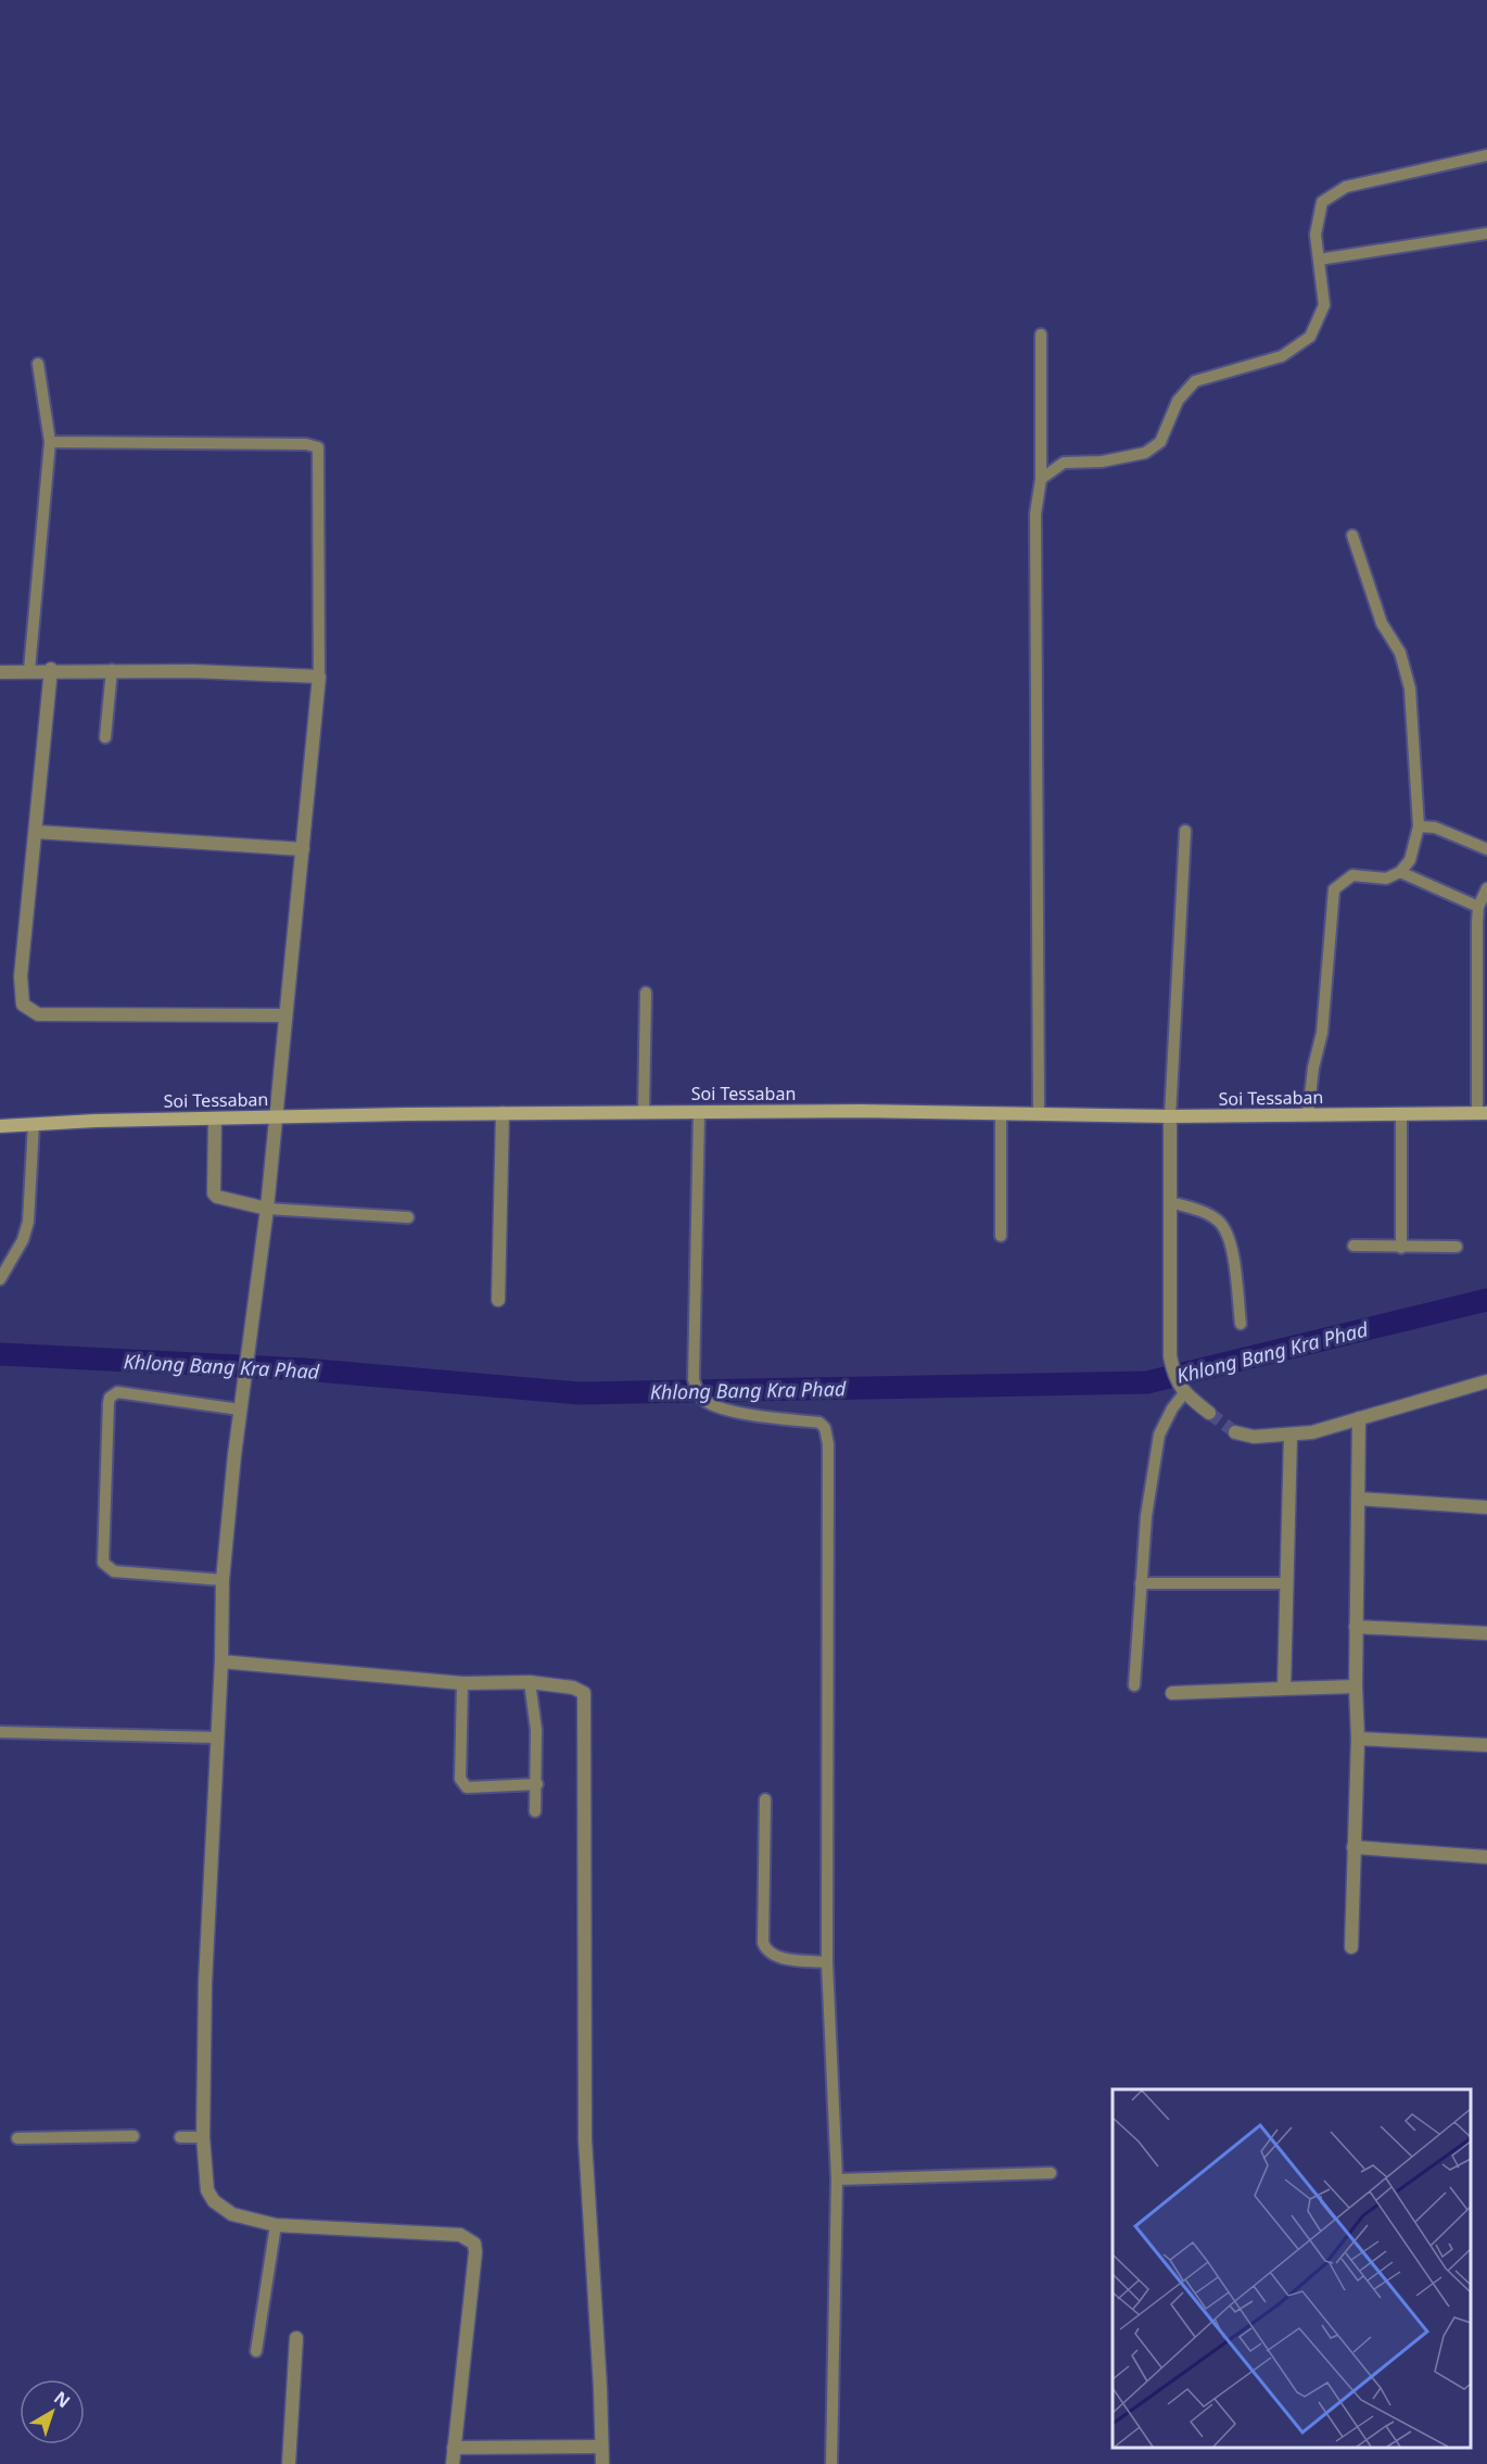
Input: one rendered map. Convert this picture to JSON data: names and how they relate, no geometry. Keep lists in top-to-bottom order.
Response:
{
  "streets": {
    "street": ["Soi Tessaban"]
  },
  "water": ["Khlong Bang Kra Phad"],
  "north": "top right"
}
